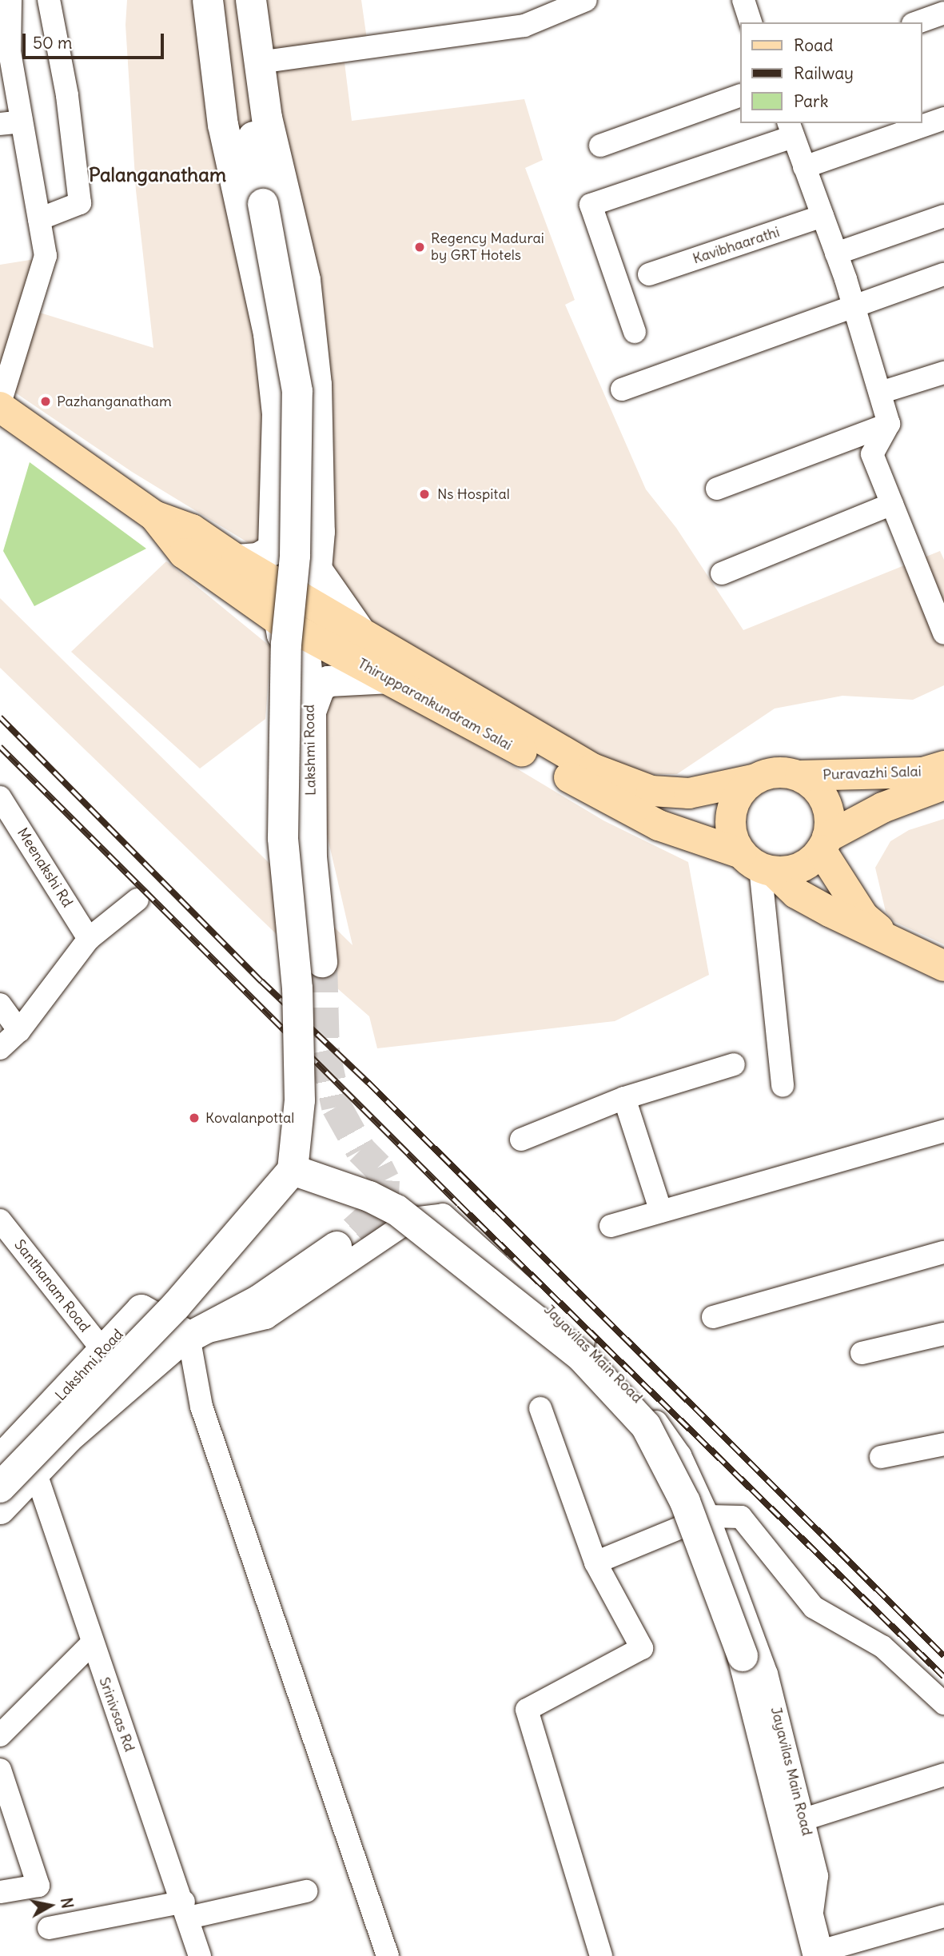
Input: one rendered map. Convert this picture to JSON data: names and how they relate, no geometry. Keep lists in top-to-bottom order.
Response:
{
  "streets": {
    "main road": ["Thirupparankundram Salai", "Puravazhi Salai"],
    "street": [
      "Kavibhaarathi",
      "Lakshmi Road",
      "Meenakshi Rd",
      "Santhanam Road",
      "Jayavilas Main Road",
      "Srinivsas Rd"
    ]
  },
  "crossings": [
    ["Thirupparankundram Salai", "Lakshmi Road"],
    ["Thirupparankundram Salai", "Puravazhi Salai"],
    ["Lakshmi Road", "Santhanam Road"],
    ["Lakshmi Road", "Jayavilas Main Road"]
  ],
  "districts": ["Palanganatham"],
  "places": [
    "Regency Madurai by GRT Hotels",
    "Pazhanganatham",
    "Ns Hospital",
    "Kovalanpottal"
  ],
  "legend": ["Road", "Railway", "Park"],
  "scale_bar": "50 m",
  "north": "right"
}
